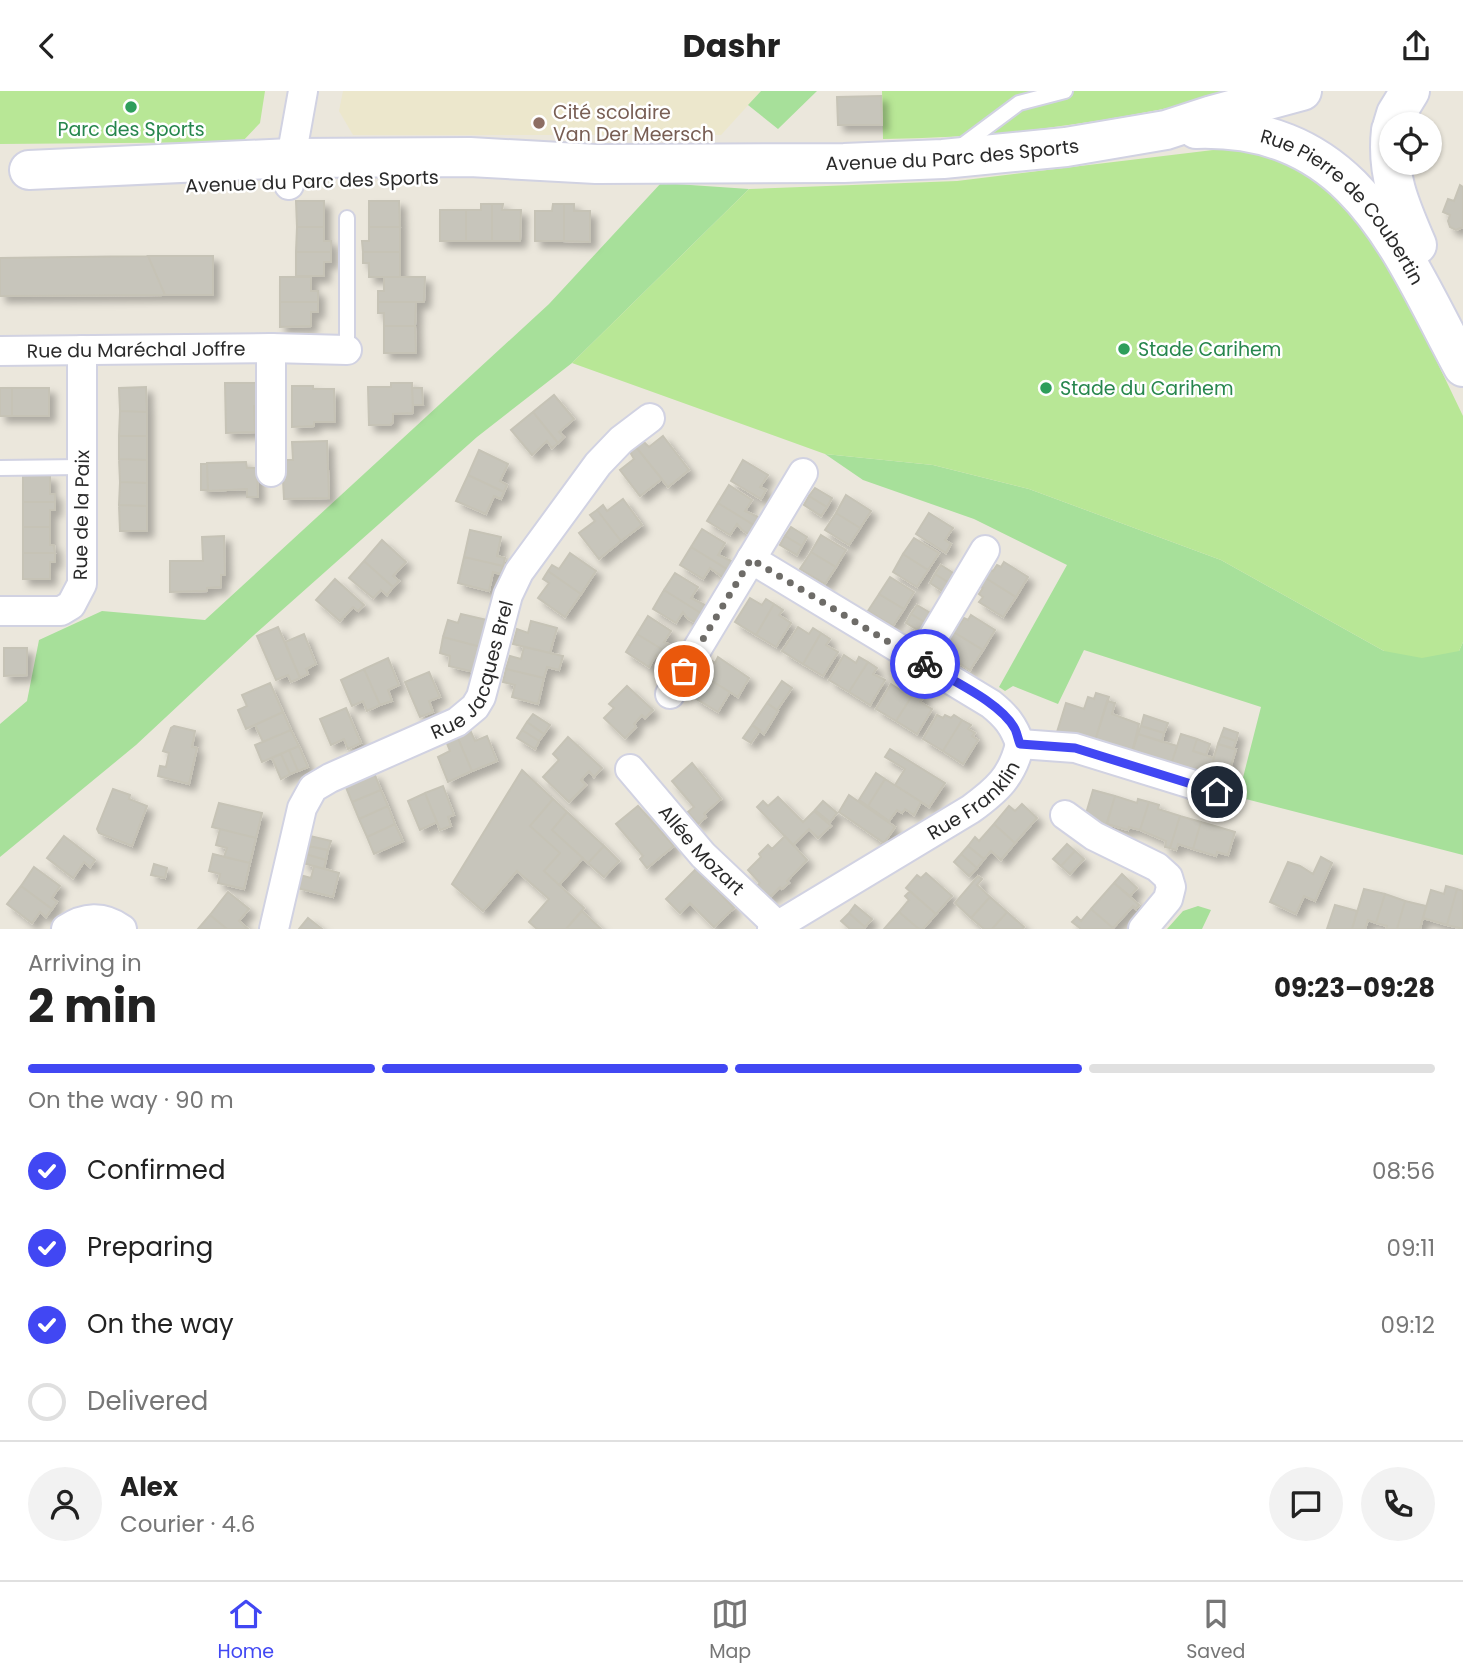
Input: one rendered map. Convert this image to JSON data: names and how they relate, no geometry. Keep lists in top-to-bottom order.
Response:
{
  "streets": {
    "street": [
      "Avenue du Parc des Sports",
      "Rue Pierre de Coubertin",
      "Rue du Maréchal Joffre",
      "Rue de la Paix",
      "Rue Jacques Brel",
      "Rue Franklin",
      "Allée Mozart"
    ]
  },
  "crossings": [
    ["Avenue du Parc des Sports", "Rue Pierre de Coubertin"],
    ["Rue du Maréchal Joffre", "Rue de la Paix"],
    ["Rue Franklin", "Allée Mozart"]
  ],
  "places": [
    "Parc des Sports",
    "Cité scolaire Van Der Meersch",
    "Stade Carihem",
    "Stade du Carihem"
  ],
  "page": {
    "header": "Dashr",
    "heading": ["2 min", "Arriving in", "09:23–09:28"],
    "panel": ["Alex", "Courier · 4.6"],
    "bar": "On the way · 90 m",
    "list": [
      ["Confirmed", "08:56"],
      ["Preparing", "09:11"],
      ["On the way", "09:12"],
      "Delivered"
    ],
    "tabs": ["Home", "Map", "Saved"]
  }
}
